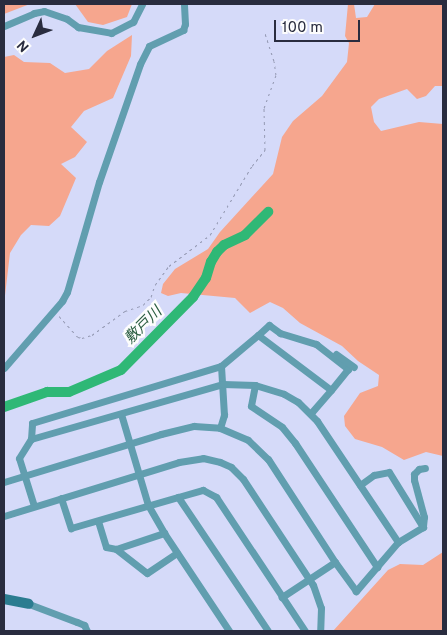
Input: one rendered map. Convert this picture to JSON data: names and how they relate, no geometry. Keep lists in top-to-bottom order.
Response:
{
  "water": ["敷戸川"],
  "scale_bar": "100 m",
  "north": "bottom left"
}
